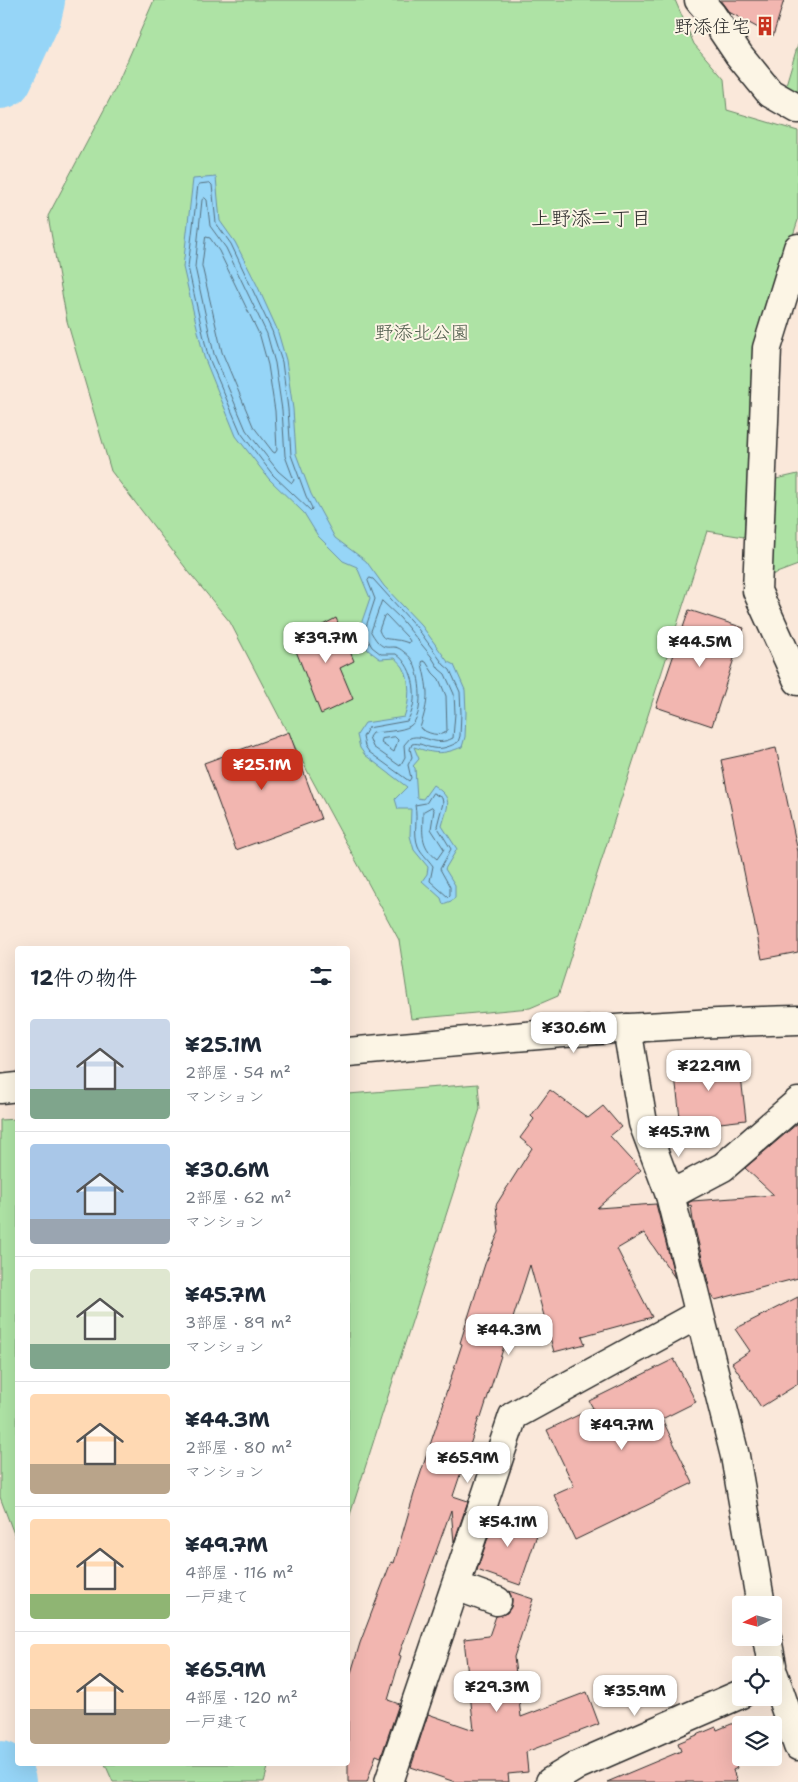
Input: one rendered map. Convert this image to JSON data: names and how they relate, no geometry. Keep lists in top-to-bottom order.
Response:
{
  "districts": ["上野添二丁目"],
  "parks": ["野添北公園"],
  "places": {
    "building": ["野添住宅"]
  },
  "north": "left",
  "page": {
    "price": [
      "¥39.7M",
      "¥44.5M",
      "¥25.1M",
      "¥30.6M",
      "¥22.9M",
      "¥45.7M",
      "¥44.3M",
      "¥49.7M",
      "¥65.9M",
      "¥54.1M",
      "¥29.3M",
      "¥35.9M"
    ],
    "heading": "12件の物件",
    "list": [
      {
        "name": "¥25.1M",
        "note": "2部屋 · 54 m² · マンション"
      },
      {
        "name": "¥30.6M",
        "note": "2部屋 · 62 m² · マンション"
      },
      {
        "name": "¥45.7M",
        "note": "3部屋 · 89 m² · マンション"
      },
      {
        "name": "¥44.3M",
        "note": "2部屋 · 80 m² · マンション"
      },
      {
        "name": "¥49.7M",
        "note": "4部屋 · 116 m² · 一戸建て"
      },
      {
        "name": "¥65.9M",
        "note": "4部屋 · 120 m² · 一戸建て"
      }
    ]
  }
}
